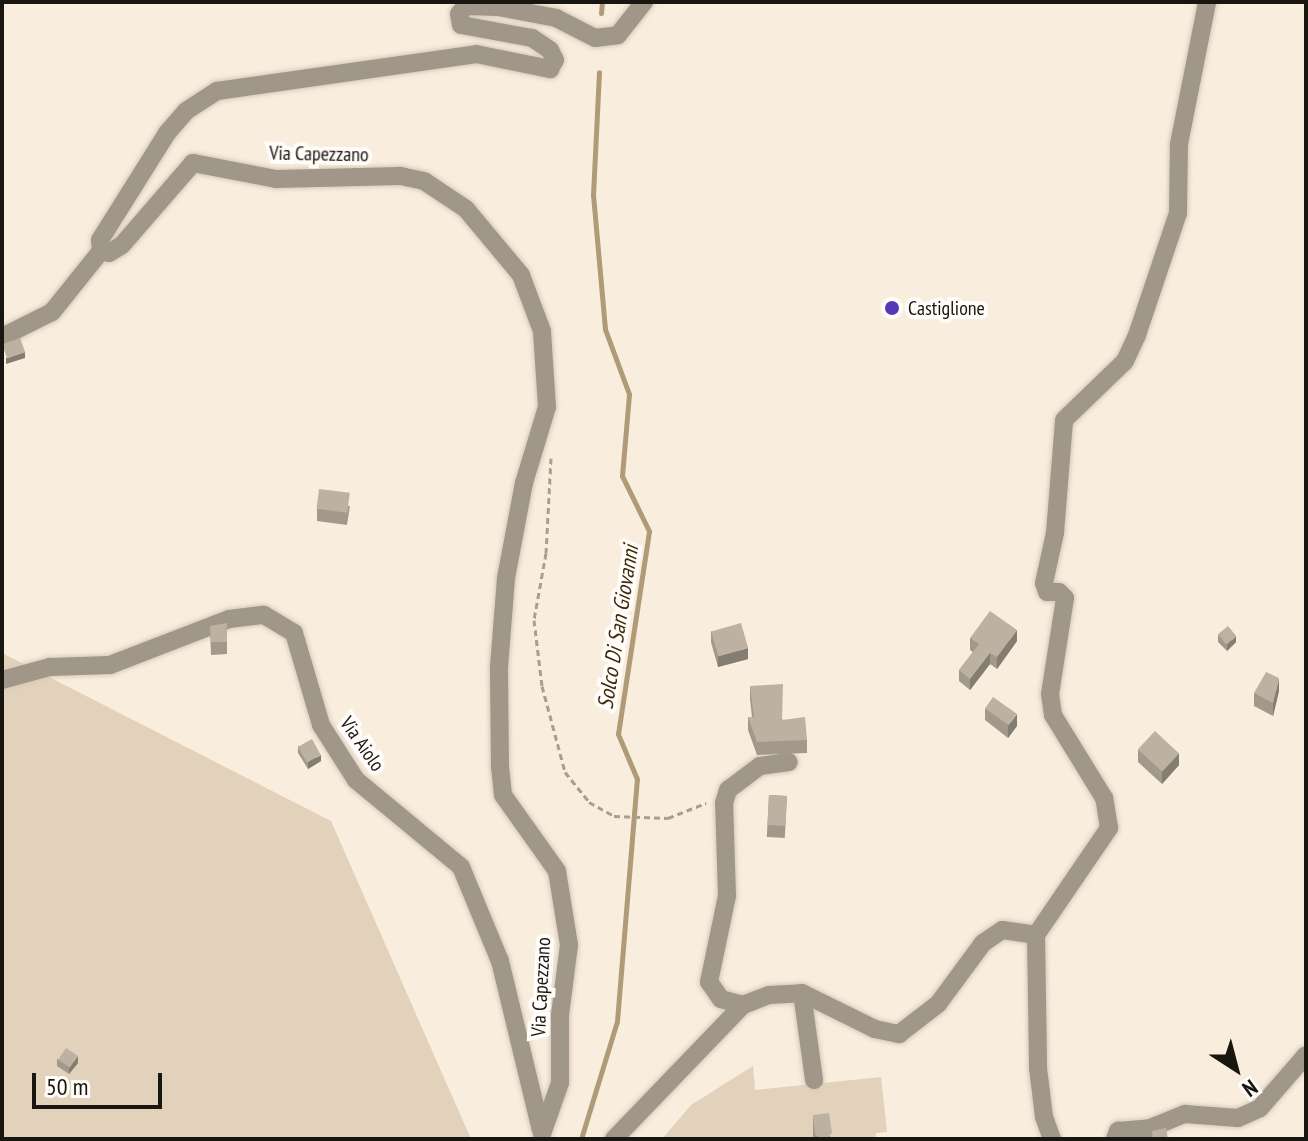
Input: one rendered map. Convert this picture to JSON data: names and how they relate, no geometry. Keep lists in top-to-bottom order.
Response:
{
  "streets": {
    "street": ["Via Capezzano", "Via Aiolo"]
  },
  "crossings": [
    ["Via Capezzano", "Via Aiolo"]
  ],
  "water": ["Solco Di San Giovanni"],
  "places": ["Castiglione"],
  "scale_bar": "50 m",
  "north": "bottom right"
}
